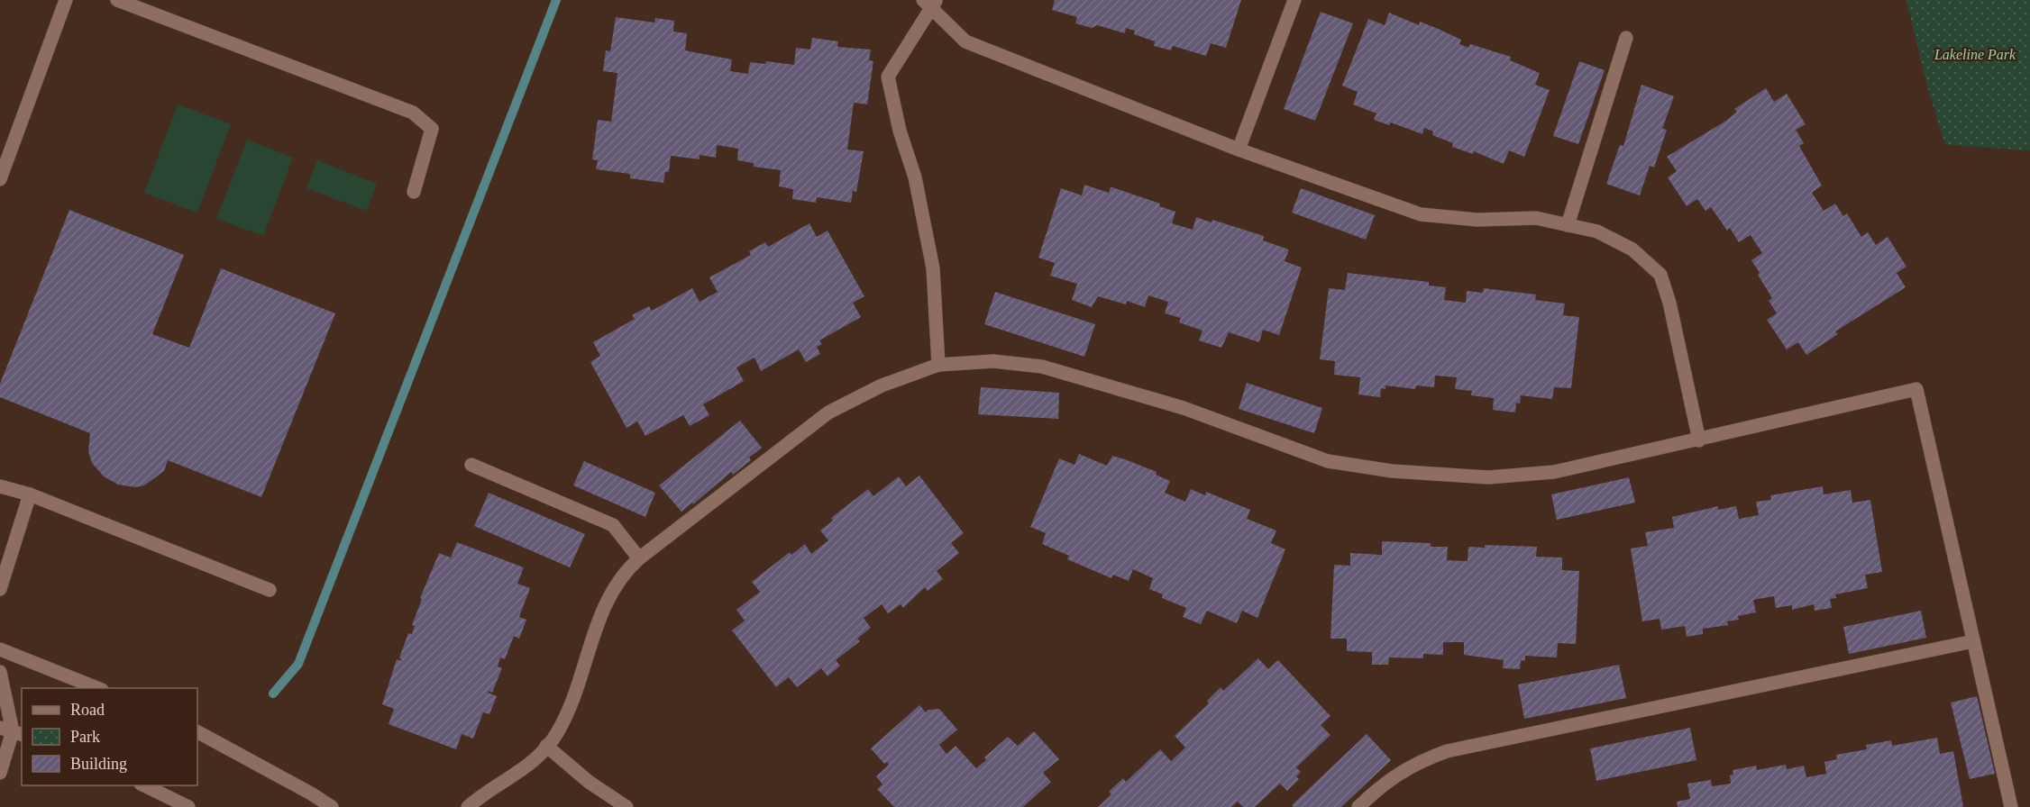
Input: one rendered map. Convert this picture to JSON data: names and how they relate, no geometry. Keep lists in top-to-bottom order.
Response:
{
  "parks": ["Lakeline Park"],
  "legend": ["Road", "Park", "Building"]
}
